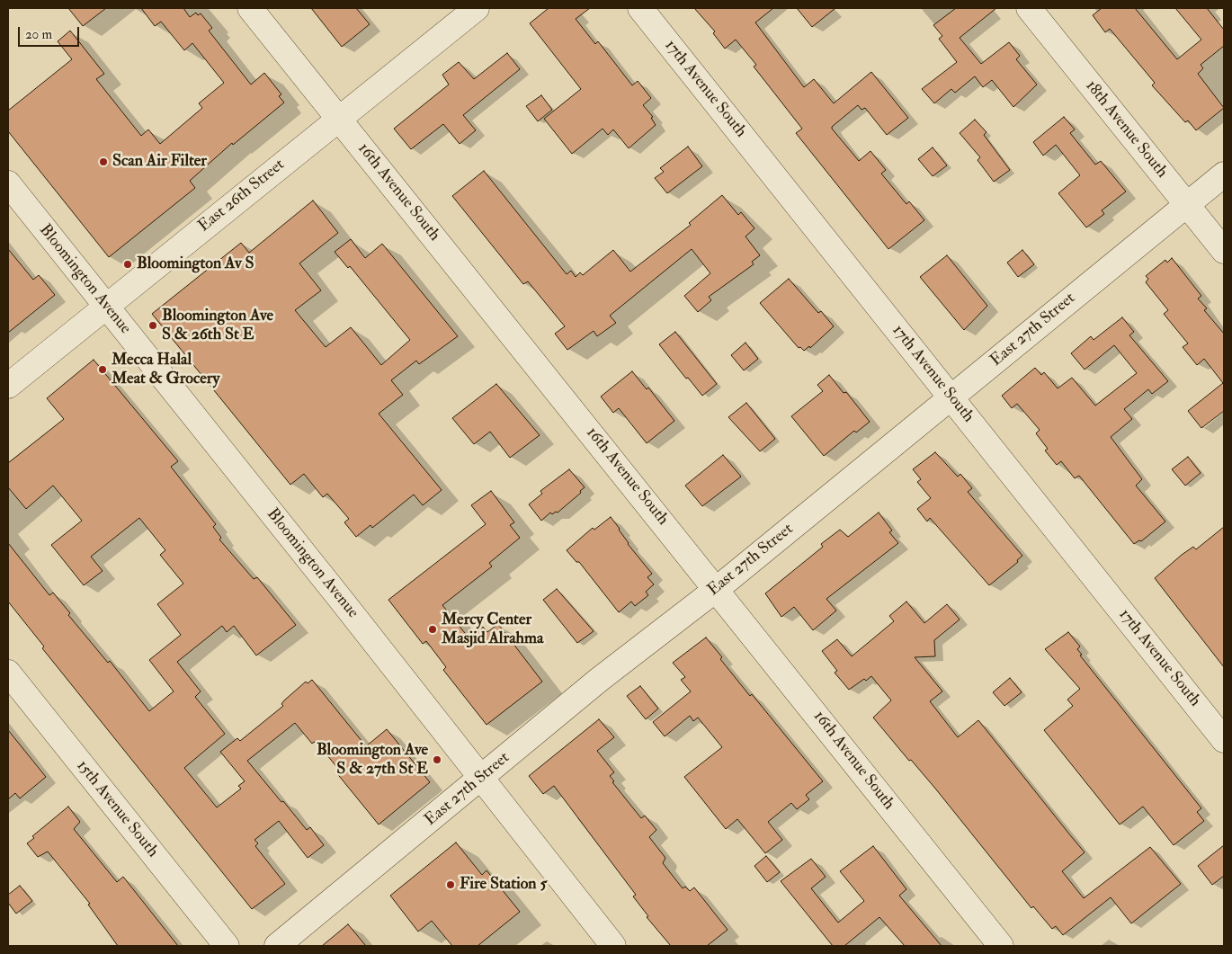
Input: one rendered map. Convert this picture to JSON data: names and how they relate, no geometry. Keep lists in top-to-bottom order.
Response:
{
  "streets": {
    "street": [
      "17th Avenue South",
      "18th Avenue South",
      "16th Avenue South",
      "East 26th Street",
      "Bloomington Avenue",
      "East 27th Street",
      "15th Avenue South"
    ]
  },
  "crossings": [
    ["17th Avenue South", "East 27th Street"],
    ["18th Avenue South", "East 27th Street"],
    ["16th Avenue South", "East 26th Street"],
    ["16th Avenue South", "East 27th Street"],
    ["East 26th Street", "Bloomington Avenue"],
    ["Bloomington Avenue", "East 27th Street"]
  ],
  "places": [
    "Scan Air Filter",
    "Bloomington Av S",
    "Bloomington Ave S & 26th St E",
    "Mecca Halal Meat & Grocery",
    "Mercy Center Masjid Alrahma",
    "Bloomington Ave S & 27th St E",
    "Fire Station 5"
  ],
  "scale_bar": "20 m"
}
